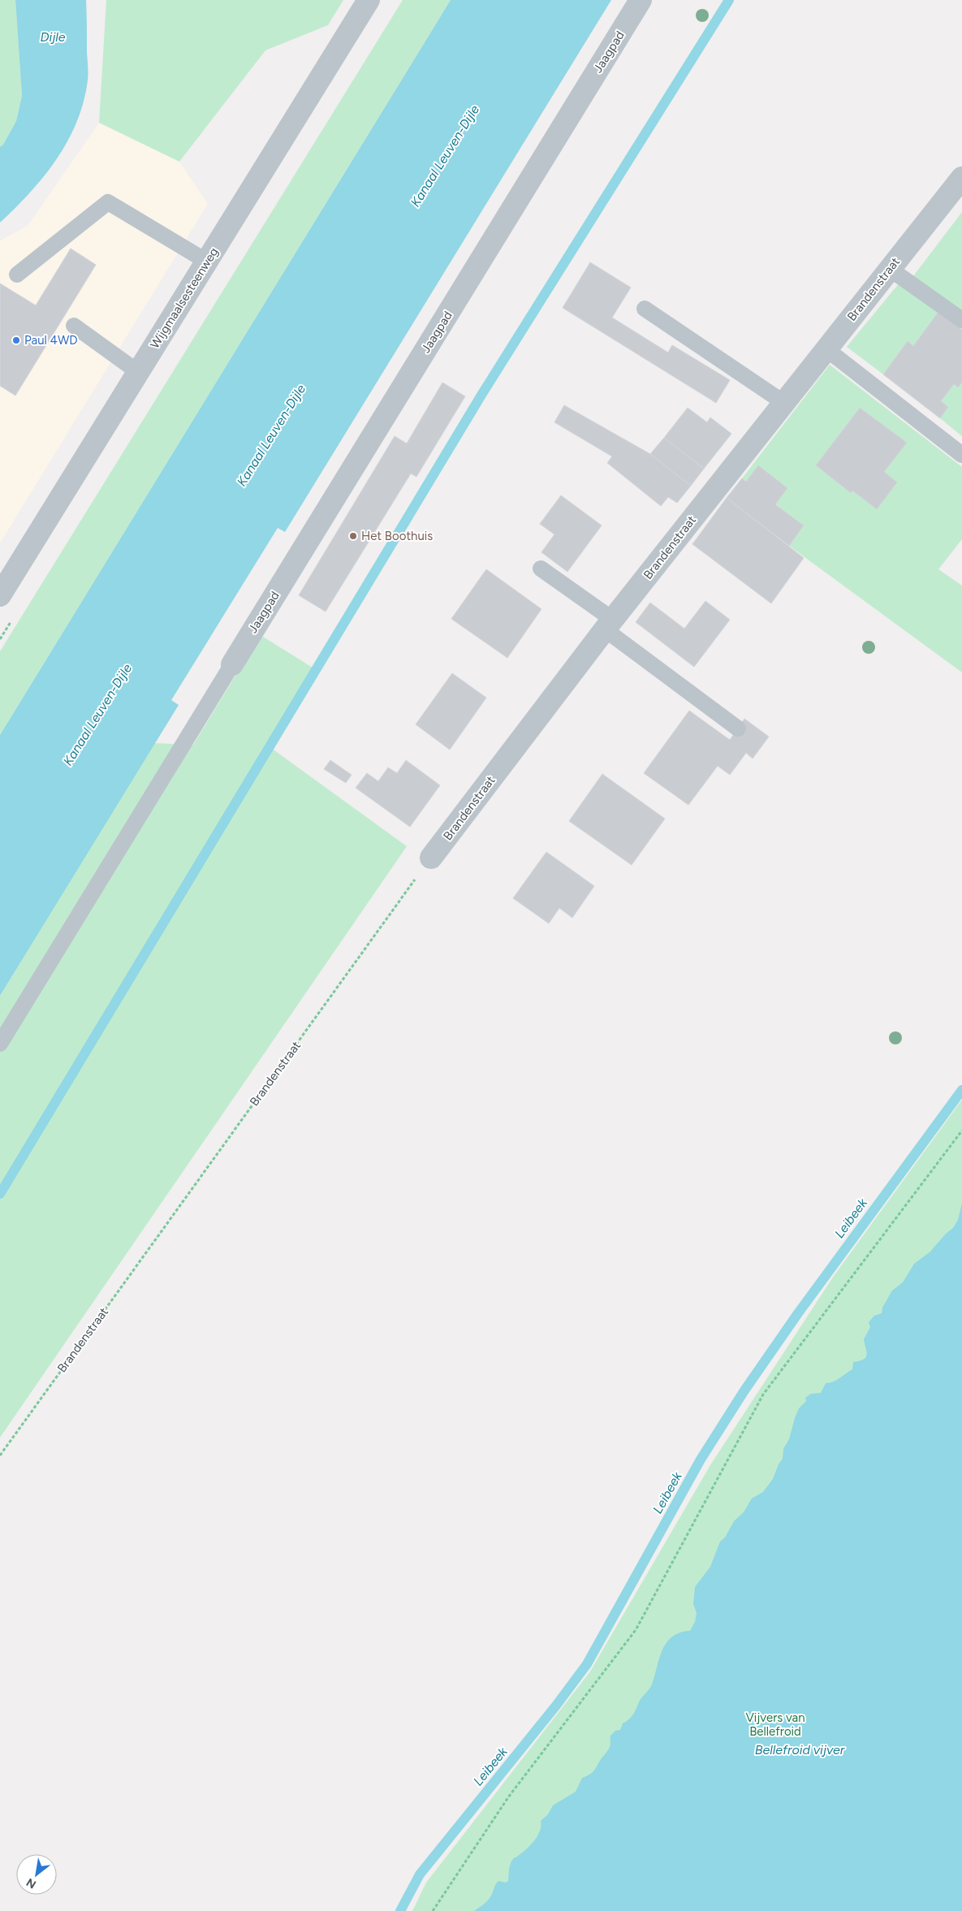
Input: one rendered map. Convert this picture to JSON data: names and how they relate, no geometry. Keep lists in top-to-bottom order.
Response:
{
  "streets": {
    "street": ["Jaagpad", "Brandenstraat", "Wijgmaalsesteenweg"]
  },
  "water": [
    "Dijle",
    "Kanaal Leuven-Dijle",
    "Leibeek",
    "Bellefroid vijver"
  ],
  "parks": ["Vijvers van Bellefroid"],
  "places": ["Paul 4WD", "Het Boothuis"],
  "north": "bottom left"
}
